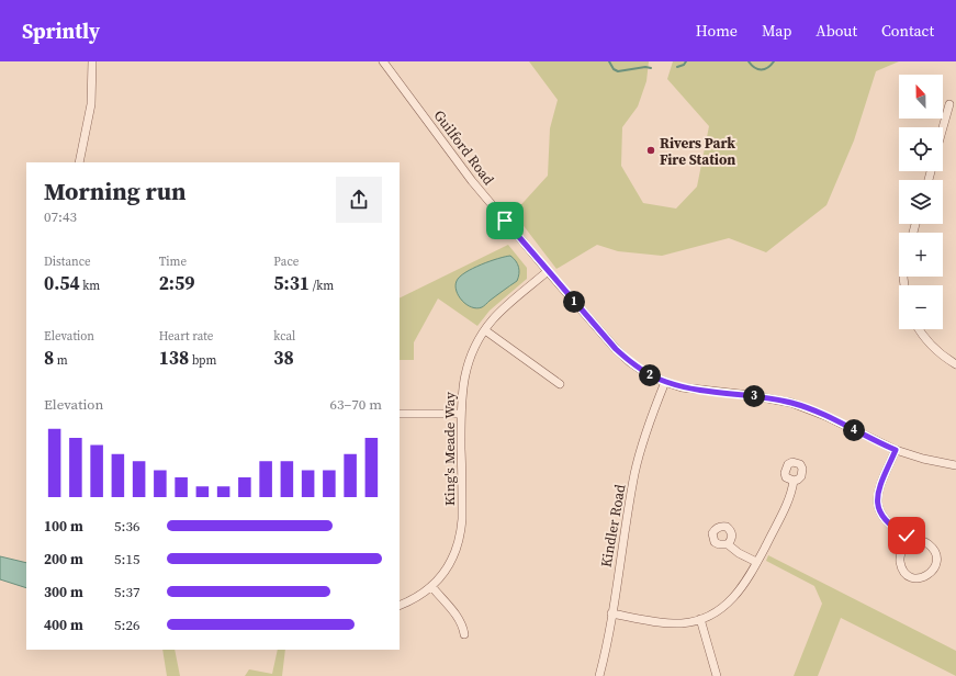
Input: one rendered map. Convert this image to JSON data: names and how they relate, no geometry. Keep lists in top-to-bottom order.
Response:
{
  "streets": {
    "street": ["Guilford Road", "King's Meade Way", "Kindler Road"]
  },
  "crossings": [
    ["Guilford Road", "King's Meade Way"],
    ["Guilford Road", "Kindler Road"]
  ],
  "places": ["Rivers Park Fire Station"],
  "north": "top",
  "page": {
    "header": "Sprintly",
    "nav": [
      "Home",
      "Map",
      "About",
      "Contact"
    ],
    "map_buttons": ["+", "−"],
    "heading": ["Morning run", "07:43"],
    "stats": [
      ["Distance", "0.54 km"],
      ["Time", "2:59"],
      ["Pace", "5:31 /km"],
      ["Elevation", "8 m"],
      ["Heart rate", "138 bpm"],
      ["kcal", "38"]
    ],
    "pins": [
      "1",
      "2",
      "3",
      "4"
    ],
    "chart": ["Elevation", "63–70 m"],
    "list": [
      {
        "name": "100 m",
        "note": "5:36"
      },
      {
        "name": "200 m",
        "note": "5:15"
      },
      {
        "name": "300 m",
        "note": "5:37"
      },
      {
        "name": "400 m",
        "note": "5:26"
      }
    ]
  }
}
